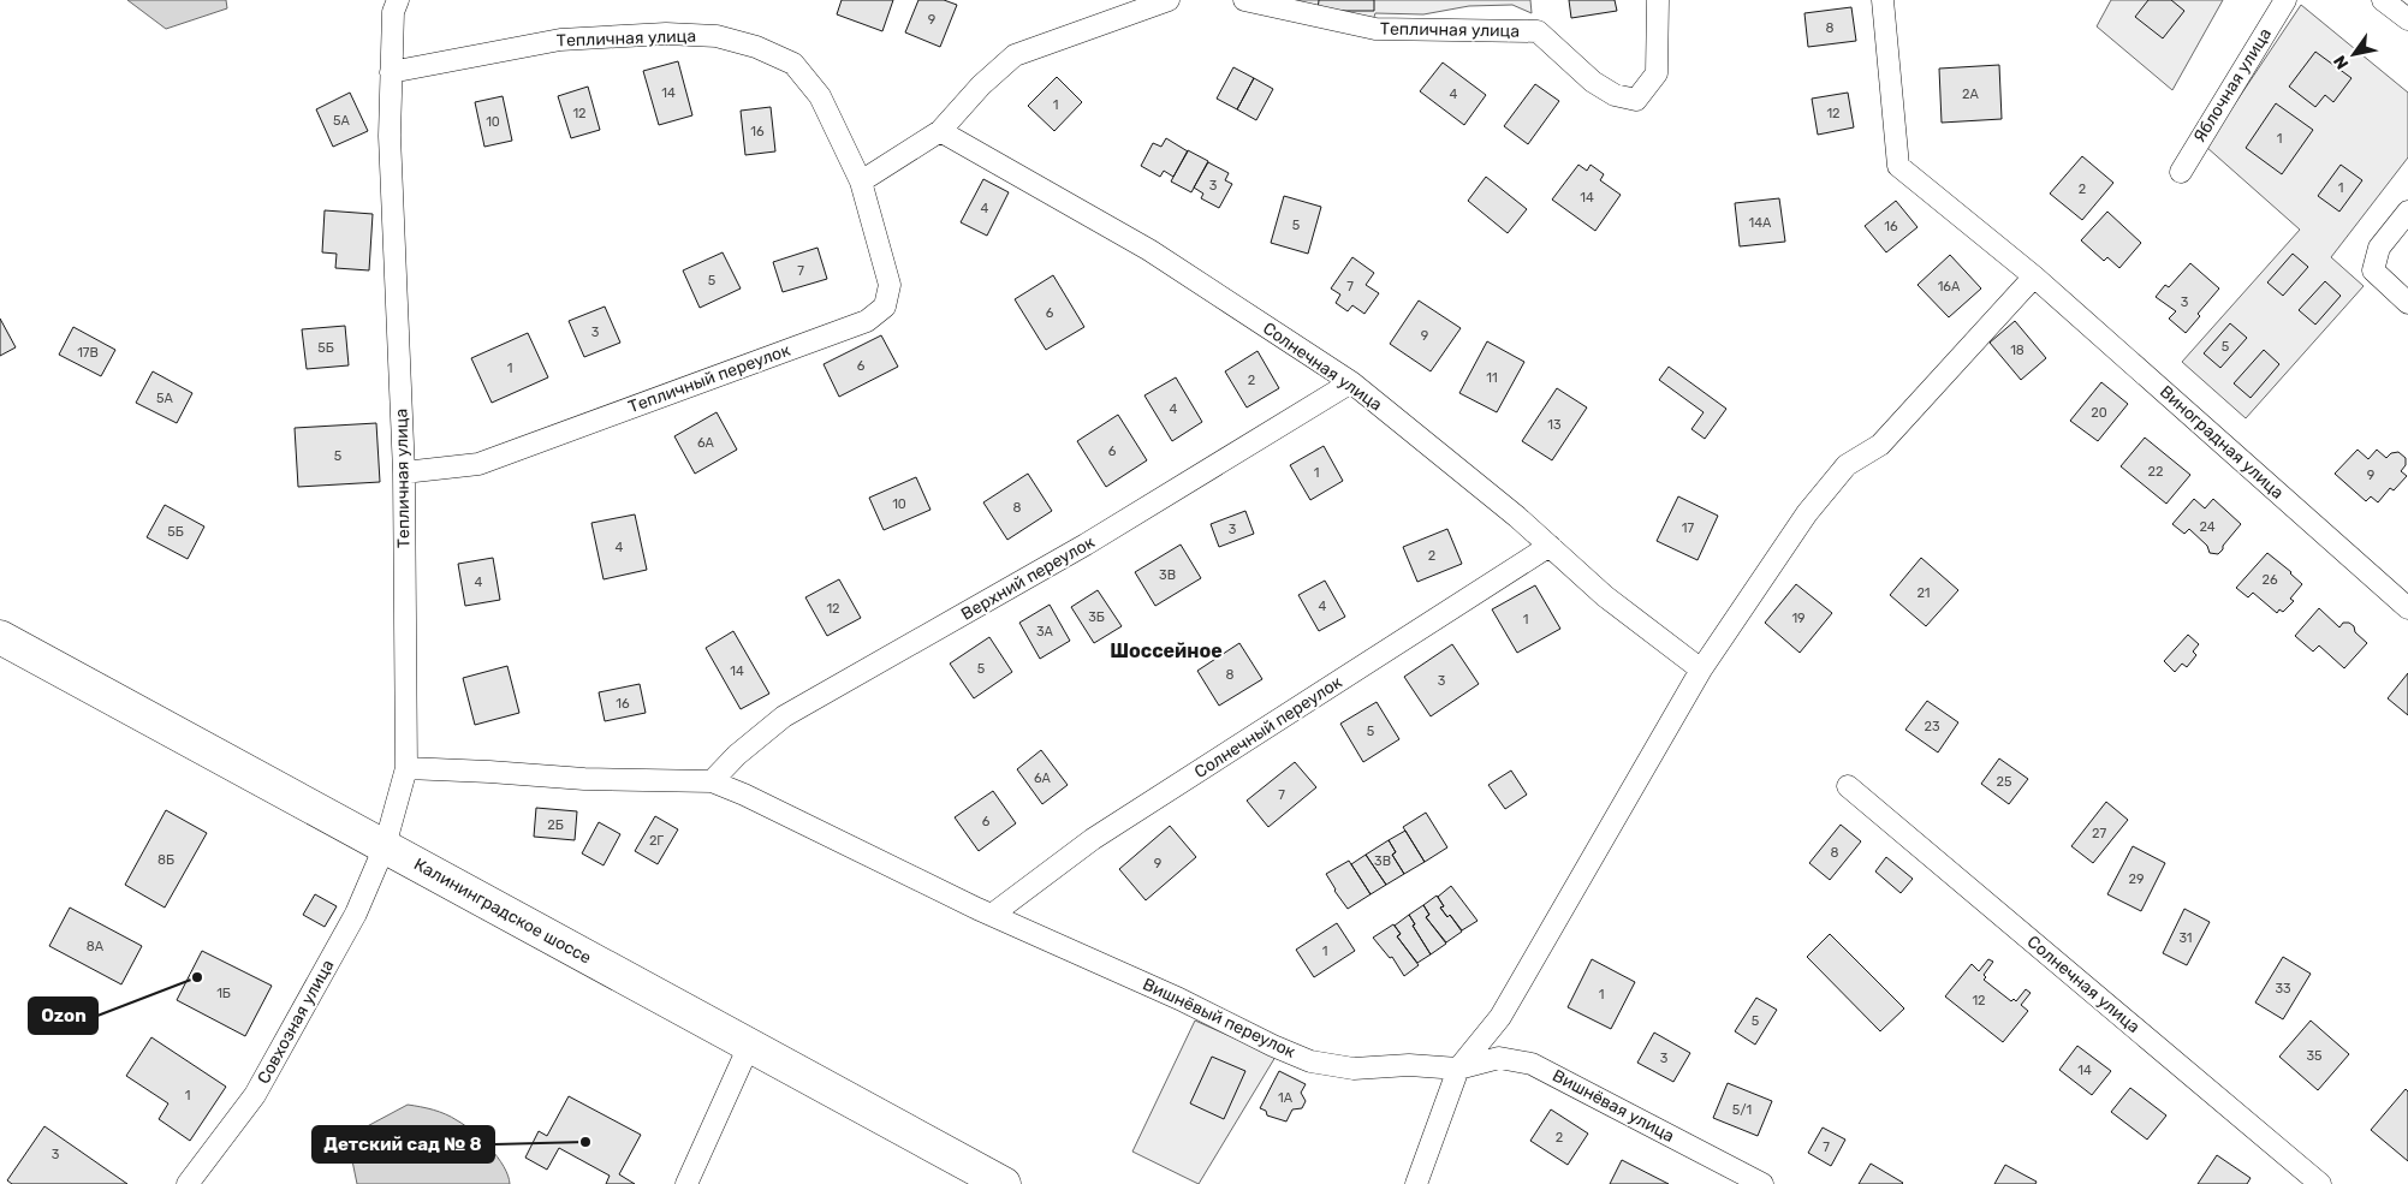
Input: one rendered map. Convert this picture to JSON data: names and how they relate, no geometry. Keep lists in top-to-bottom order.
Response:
{
  "streets": {
    "main road": ["Калининградское шоссе"],
    "street": [
      "Тепличная улица",
      "Яблочная улица",
      "Солнечная улица",
      "Тепличный переулок",
      "Виноградная улица",
      "Верхний переулок",
      "Солнечный переулок",
      "Вишнёвый переулок",
      "Совхозная улица",
      "Вишнёвая улица"
    ]
  },
  "crossings": [
    ["Тепличная улица", "Тепличный переулок"],
    ["Тепличная улица", "Калининградское шоссе"],
    ["Тепличная улица", "Совхозная улица"],
    ["Солнечная улица", "Верхний переулок"],
    ["Солнечная улица", "Солнечный переулок"],
    ["Верхний переулок", "Вишнёвый переулок"],
    ["Солнечный переулок", "Вишнёвый переулок"],
    ["Калининградское шоссе", "Совхозная улица"],
    ["Вишнёвый переулок", "Вишнёвая улица"]
  ],
  "districts": ["Шоссейное"],
  "places": ["Ozon", "Детский сад № 8"],
  "house_numbers": [
    "9",
    "8",
    "14",
    "4",
    "2А",
    "1",
    "12",
    "12",
    "5А",
    "10",
    "16",
    "1",
    "3",
    "1",
    "2",
    "14",
    "4",
    "14А",
    "5",
    "16",
    "7",
    "5",
    "7",
    "16А",
    "3",
    "6",
    "3",
    "9",
    "5",
    "5Б",
    "18",
    "17В",
    "6",
    "1",
    "11",
    "2",
    "5А",
    "4",
    "20",
    "13",
    "6А",
    "6",
    "5",
    "22",
    "1",
    "9",
    "10",
    "8",
    "24",
    "17",
    "3",
    "5Б",
    "4",
    "2",
    "3В",
    "26",
    "4",
    "21",
    "4",
    "12",
    "3Б",
    "19",
    "1",
    "3А",
    "5",
    "14",
    "8",
    "3",
    "16",
    "23",
    "5",
    "6А",
    "25",
    "7",
    "6",
    "2Б",
    "27",
    "2Г",
    "8",
    "8Б",
    "3В",
    "9",
    "29",
    "31",
    "8А",
    "1",
    "33",
    "1Б",
    "1",
    "12",
    "5",
    "35",
    "3",
    "14",
    "1",
    "1А",
    "5/1",
    "2",
    "7",
    "3"
  ],
  "north": "bottom left"
}
